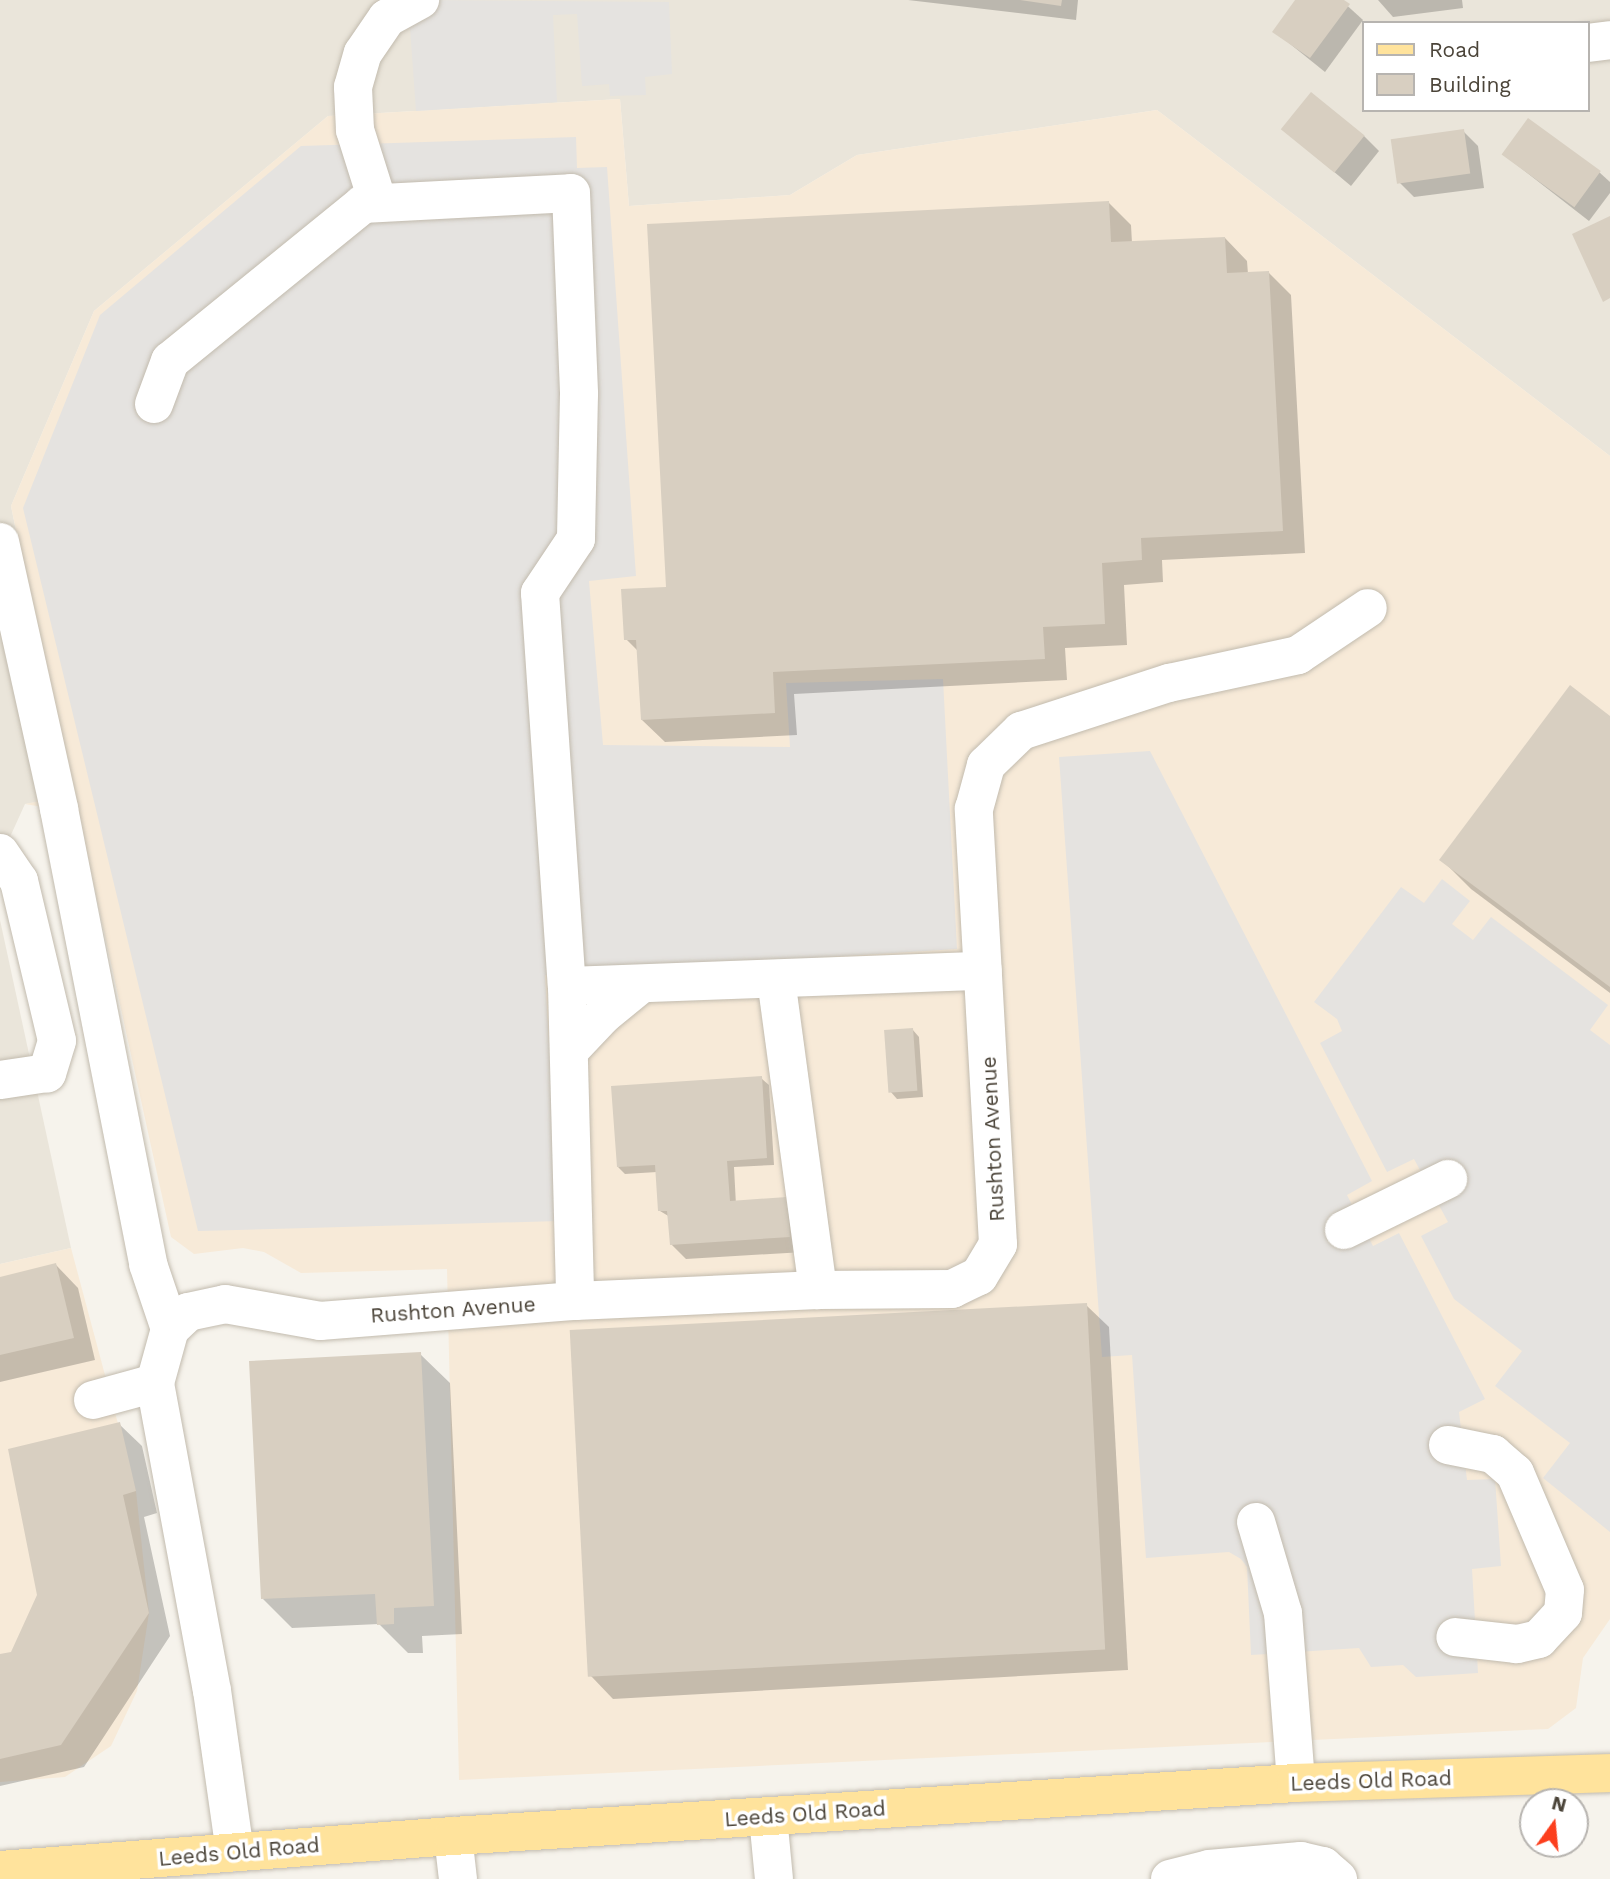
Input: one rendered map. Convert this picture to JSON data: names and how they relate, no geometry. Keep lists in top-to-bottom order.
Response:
{
  "streets": {
    "main road": ["Leeds Old Road"],
    "street": ["Rushton Avenue"]
  },
  "legend": ["Road", "Building"],
  "north": "top"
}
